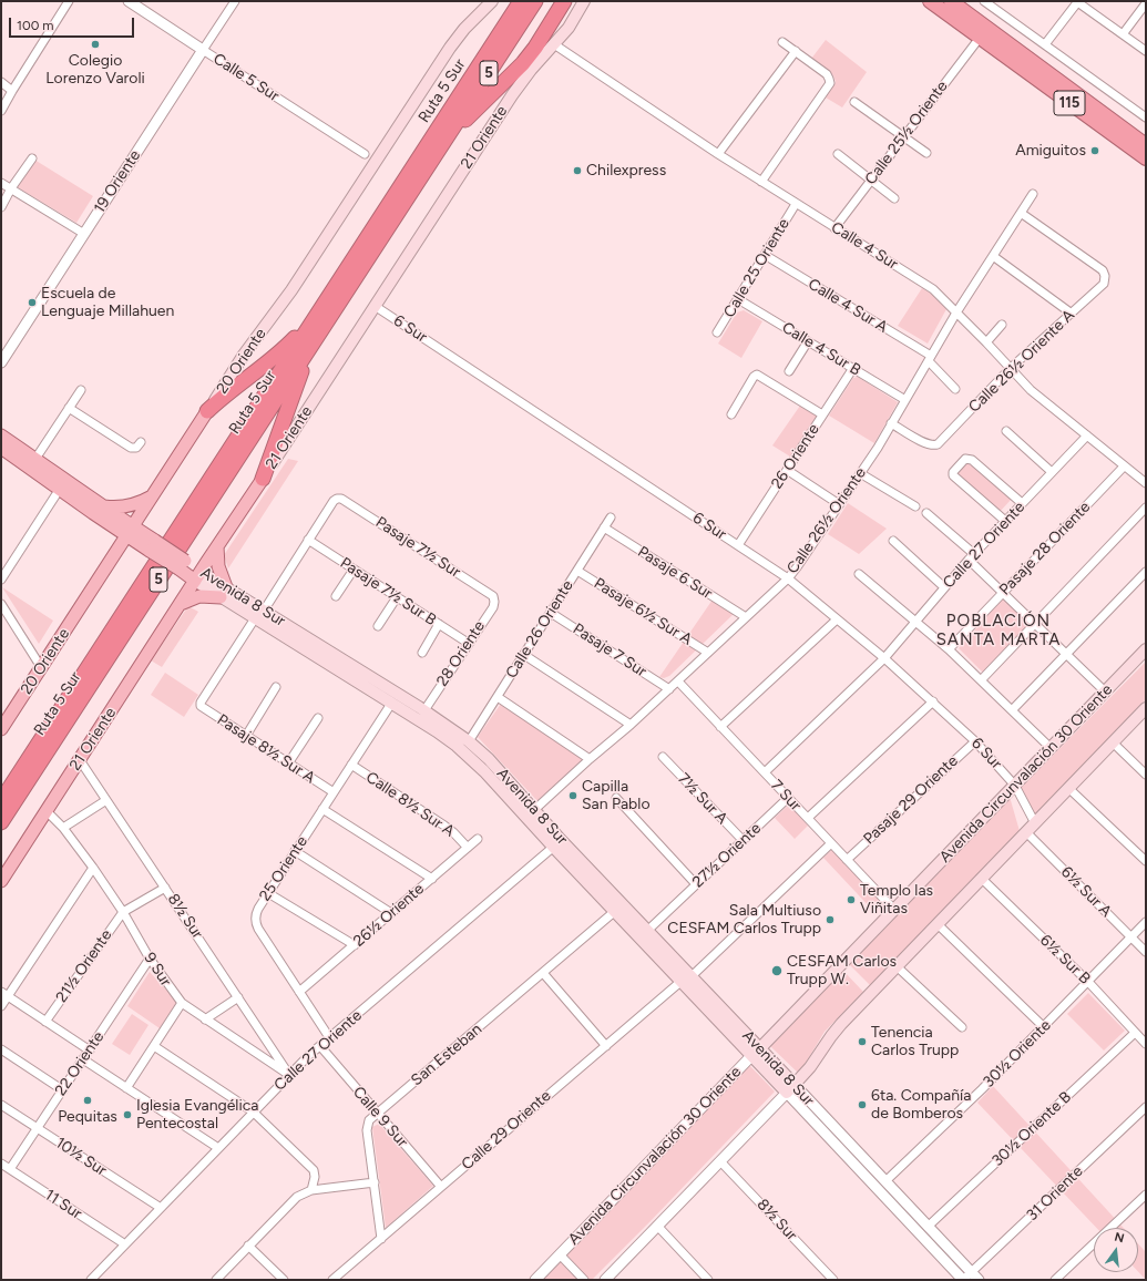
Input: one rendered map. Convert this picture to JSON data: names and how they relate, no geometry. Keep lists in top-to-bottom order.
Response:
{
  "streets": {
    "highway": ["5", "Ruta 5 Sur", "115"],
    "main road": [
      "21 Oriente",
      "20 Oriente",
      "Avenida 8 Sur",
      "Avenida Circunvalación 30 Oriente"
    ],
    "street": [
      "Calle 5 Sur",
      "Calle 25½ Oriente",
      "19 Oriente",
      "Calle 4 Sur",
      "Calle 25 Oriente",
      "Calle 4 Sur A",
      "6 Sur",
      "Calle 4 Sur B",
      "Calle 26½ Oriente A",
      "26 Oriente",
      "Calle 26½ Oriente",
      "Calle 27 Oriente",
      "Pasaje 7½ Sur",
      "Pasaje 28 Oriente",
      "Pasaje 6 Sur",
      "Pasaje 7½ Sur B",
      "Pasaje 6½ Sur A",
      "Calle 26 Oriente",
      "Pasaje 7 Sur",
      "28 Oriente",
      "Pasaje 8½ Sur A",
      "7 Sur",
      "7½ Sur A",
      "Pasaje 29 Oriente",
      "Calle 8½ Sur A",
      "27½ Oriente",
      "25 Oriente",
      "6½ Sur A",
      "26½ Oriente",
      "8½ Sur",
      "6½ Sur B",
      "21½ Oriente",
      "9 Sur",
      "30½ Oriente",
      "San Esteban",
      "22 Oriente",
      "Calle 9 Sur",
      "30½ Oriente B",
      "Calle 29 Oriente",
      "10½ Sur",
      "31 Oriente",
      "11 Sur"
    ]
  },
  "crossings": [
    ["Calle 5 Sur", "19 Oriente"],
    ["115", "Calle 25½ Oriente"],
    ["Calle 25½ Oriente", "Calle 4 Sur"],
    ["21 Oriente", "Calle 4 Sur"],
    ["21 Oriente", "6 Sur"],
    ["21 Oriente", "Avenida 8 Sur"],
    ["21 Oriente", "8½ Sur"],
    ["21 Oriente", "9 Sur"],
    ["Calle 4 Sur", "Calle 25 Oriente"],
    ["Calle 4 Sur", "Calle 26½ Oriente A"],
    ["Calle 4 Sur", "Calle 26½ Oriente"],
    ["Calle 4 Sur", "Calle 27 Oriente"],
    ["Calle 4 Sur", "Pasaje 28 Oriente"],
    ["Calle 25 Oriente", "Calle 4 Sur A"],
    ["Calle 25 Oriente", "Calle 4 Sur B"],
    ["Calle 4 Sur A", "Calle 26½ Oriente"],
    ["6 Sur", "26 Oriente"],
    ["6 Sur", "Calle 26½ Oriente"],
    ["6 Sur", "Calle 27 Oriente"],
    ["6 Sur", "Avenida Circunvalación 30 Oriente"],
    ["6 Sur", "Pasaje 29 Oriente"],
    ["Calle 4 Sur B", "26 Oriente"],
    ["Calle 4 Sur B", "Calle 26½ Oriente"],
    ["20 Oriente", "Avenida 8 Sur"],
    ["Calle 26½ Oriente A", "Calle 26½ Oriente"],
    ["Calle 26½ Oriente", "Pasaje 6 Sur"],
    ["Calle 26½ Oriente", "Avenida 8 Sur"],
    ["Calle 26½ Oriente", "Pasaje 6½ Sur A"],
    ["Calle 26½ Oriente", "Pasaje 7 Sur"],
    ["Calle 26½ Oriente", "7 Sur"],
    ["Calle 27 Oriente", "Avenida 8 Sur"],
    ["Calle 27 Oriente", "7 Sur"],
    ["Calle 27 Oriente", "25 Oriente"],
    ["Calle 27 Oriente", "8½ Sur"],
    ["Calle 27 Oriente", "9 Sur"],
    ["Calle 27 Oriente", "Calle 9 Sur"],
    ["Calle 27 Oriente", "10½ Sur"],
    ["Calle 27 Oriente", "11 Sur"],
    ["Pasaje 7½ Sur", "Pasaje 7½ Sur B"],
    ["Pasaje 7½ Sur", "28 Oriente"],
    ["Pasaje 6 Sur", "Calle 26 Oriente"],
    ["Pasaje 7½ Sur B", "28 Oriente"],
    ["Avenida 8 Sur", "Calle 26 Oriente"],
    ["Avenida 8 Sur", "28 Oriente"],
    ["Avenida 8 Sur", "Pasaje 8½ Sur A"],
    ["Avenida 8 Sur", "Avenida Circunvalación 30 Oriente"],
    ["Avenida 8 Sur", "27½ Oriente"],
    ["Avenida 8 Sur", "25 Oriente"],
    ["Avenida 8 Sur", "30½ Oriente"],
    ["Avenida 8 Sur", "San Esteban"],
    ["Avenida 8 Sur", "30½ Oriente B"],
    ["Avenida 8 Sur", "Calle 29 Oriente"],
    ["Avenida 8 Sur", "31 Oriente"],
    ["Pasaje 6½ Sur A", "Calle 26 Oriente"],
    ["Calle 26 Oriente", "Pasaje 7 Sur"],
    ["Pasaje 8½ Sur A", "25 Oriente"],
    ["Avenida Circunvalación 30 Oriente", "7 Sur"],
    ["7 Sur", "Pasaje 29 Oriente"],
    ["7 Sur", "27½ Oriente"],
    ["7½ Sur A", "27½ Oriente"],
    ["Calle 8½ Sur A", "25 Oriente"],
    ["Calle 8½ Sur A", "26½ Oriente"],
    ["25 Oriente", "26½ Oriente"],
    ["6½ Sur A", "30½ Oriente"],
    ["8½ Sur", "9 Sur"],
    ["6½ Sur B", "30½ Oriente"],
    ["6½ Sur B", "30½ Oriente B"],
    ["21½ Oriente", "9 Sur"],
    ["9 Sur", "22 Oriente"],
    ["San Esteban", "Calle 9 Sur"],
    ["San Esteban", "Calle 29 Oriente"],
    ["22 Oriente", "10½ Sur"],
    ["22 Oriente", "11 Sur"],
    ["Calle 9 Sur", "Calle 29 Oriente"]
  ],
  "districts": ["POBLACIÓN SANTA MARTA"],
  "places": [
    "Colegio Lorenzo Varoli",
    "Amiguitos",
    "Chilexpress",
    "Escuela de Lenguaje Millahuen",
    "Capilla San Pablo",
    "Templo las Viñitas",
    "Sala Multiuso CESFAM Carlos Trupp",
    "CESFAM Carlos Trupp W.",
    "Tenencia Carlos Trupp",
    "Pequitas",
    "6ta. Compañía de Bomberos",
    "Iglesia Evangélica Pentecostal"
  ],
  "scale_bar": "100 m",
  "north": "top"
}
